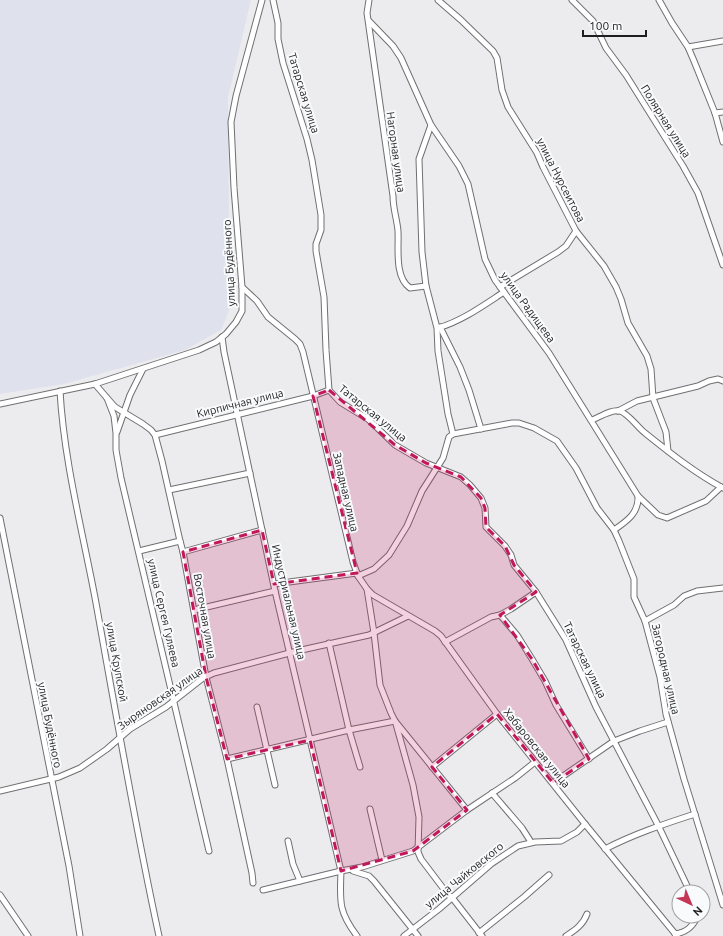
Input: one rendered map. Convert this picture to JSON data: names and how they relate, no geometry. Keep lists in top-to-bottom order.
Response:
{
  "streets": {
    "street": [
      "Татарская улица",
      "Полярная улица",
      "Нагорная улица",
      "улица Нурсеитова",
      "улица Будённого",
      "улица Радищева",
      "Кирпичная улица",
      "Западная улица",
      "Индустриальная улица",
      "улица Сергея Гуляева",
      "Восточная улица",
      "улица Крупской",
      "Загородная улица",
      "Зыряновская улица",
      "Хабаровская улица",
      "улица Чайковского"
    ]
  },
  "crossings": [
    ["Татарская улица", "Кирпичная улица"],
    ["Нагорная улица", "улица Радищева"],
    ["Нагорная улица", "Загородная улица"],
    ["улица Будённого", "Западная улица"],
    ["улица Будённого", "Индустриальная улица"],
    ["улица Будённого", "улица Сергея Гуляева"],
    ["улица Будённого", "улица Крупской"],
    ["улица Будённого", "Зыряновская улица"],
    ["Кирпичная улица", "Западная улица"],
    ["Кирпичная улица", "Индустриальная улица"],
    ["Кирпичная улица", "Восточная улица"],
    ["Западная улица", "Зыряновская улица"],
    ["Западная улица", "Хабаровская улица"],
    ["Индустриальная улица", "Зыряновская улица"],
    ["улица Сергея Гуляева", "Зыряновская улица"],
    ["Восточная улица", "Зыряновская улица"],
    ["улица Крупской", "Зыряновская улица"],
    ["Зыряновская улица", "Хабаровская улица"],
    ["Хабаровская улица", "улица Чайковского"]
  ],
  "scale_bar": "100 m",
  "north": "bottom right"
}
